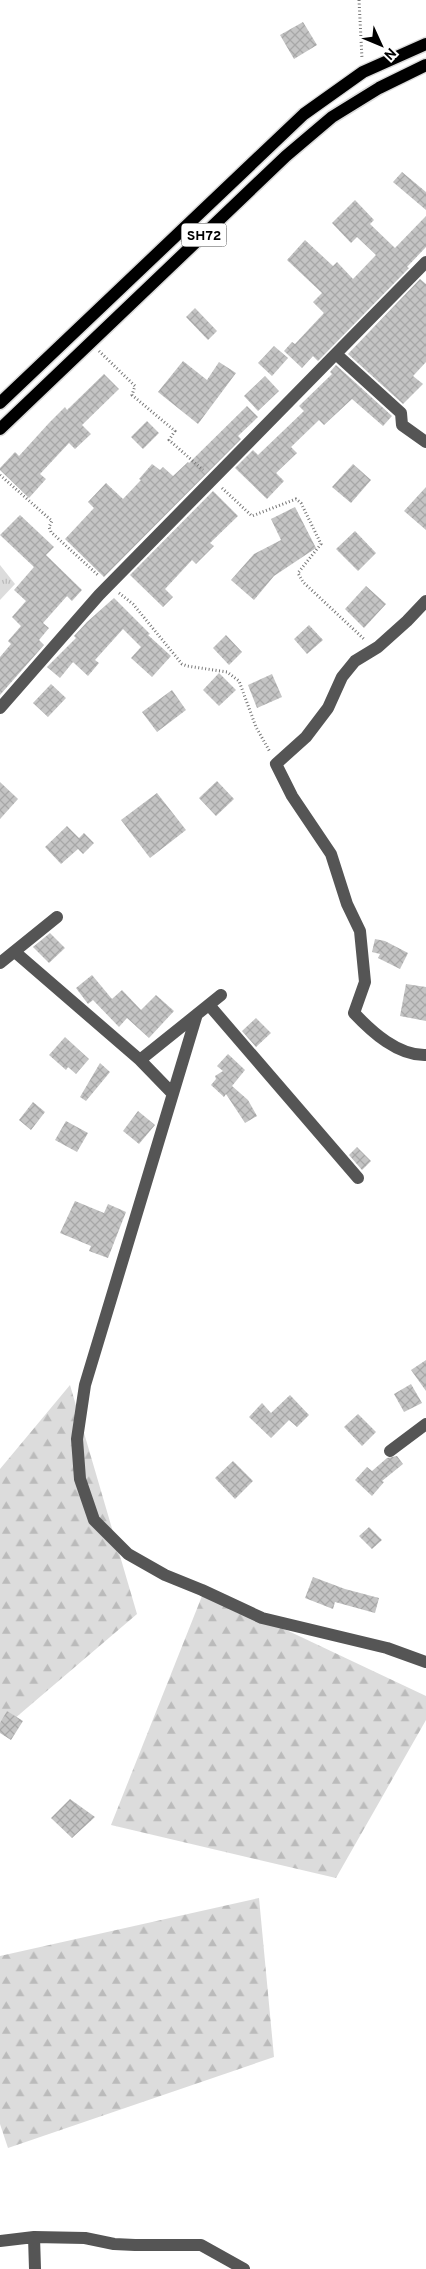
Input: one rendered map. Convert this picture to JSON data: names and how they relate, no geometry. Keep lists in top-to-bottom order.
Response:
{
  "streets": {
    "main road": ["SH72"]
  },
  "north": "bottom right"
}
